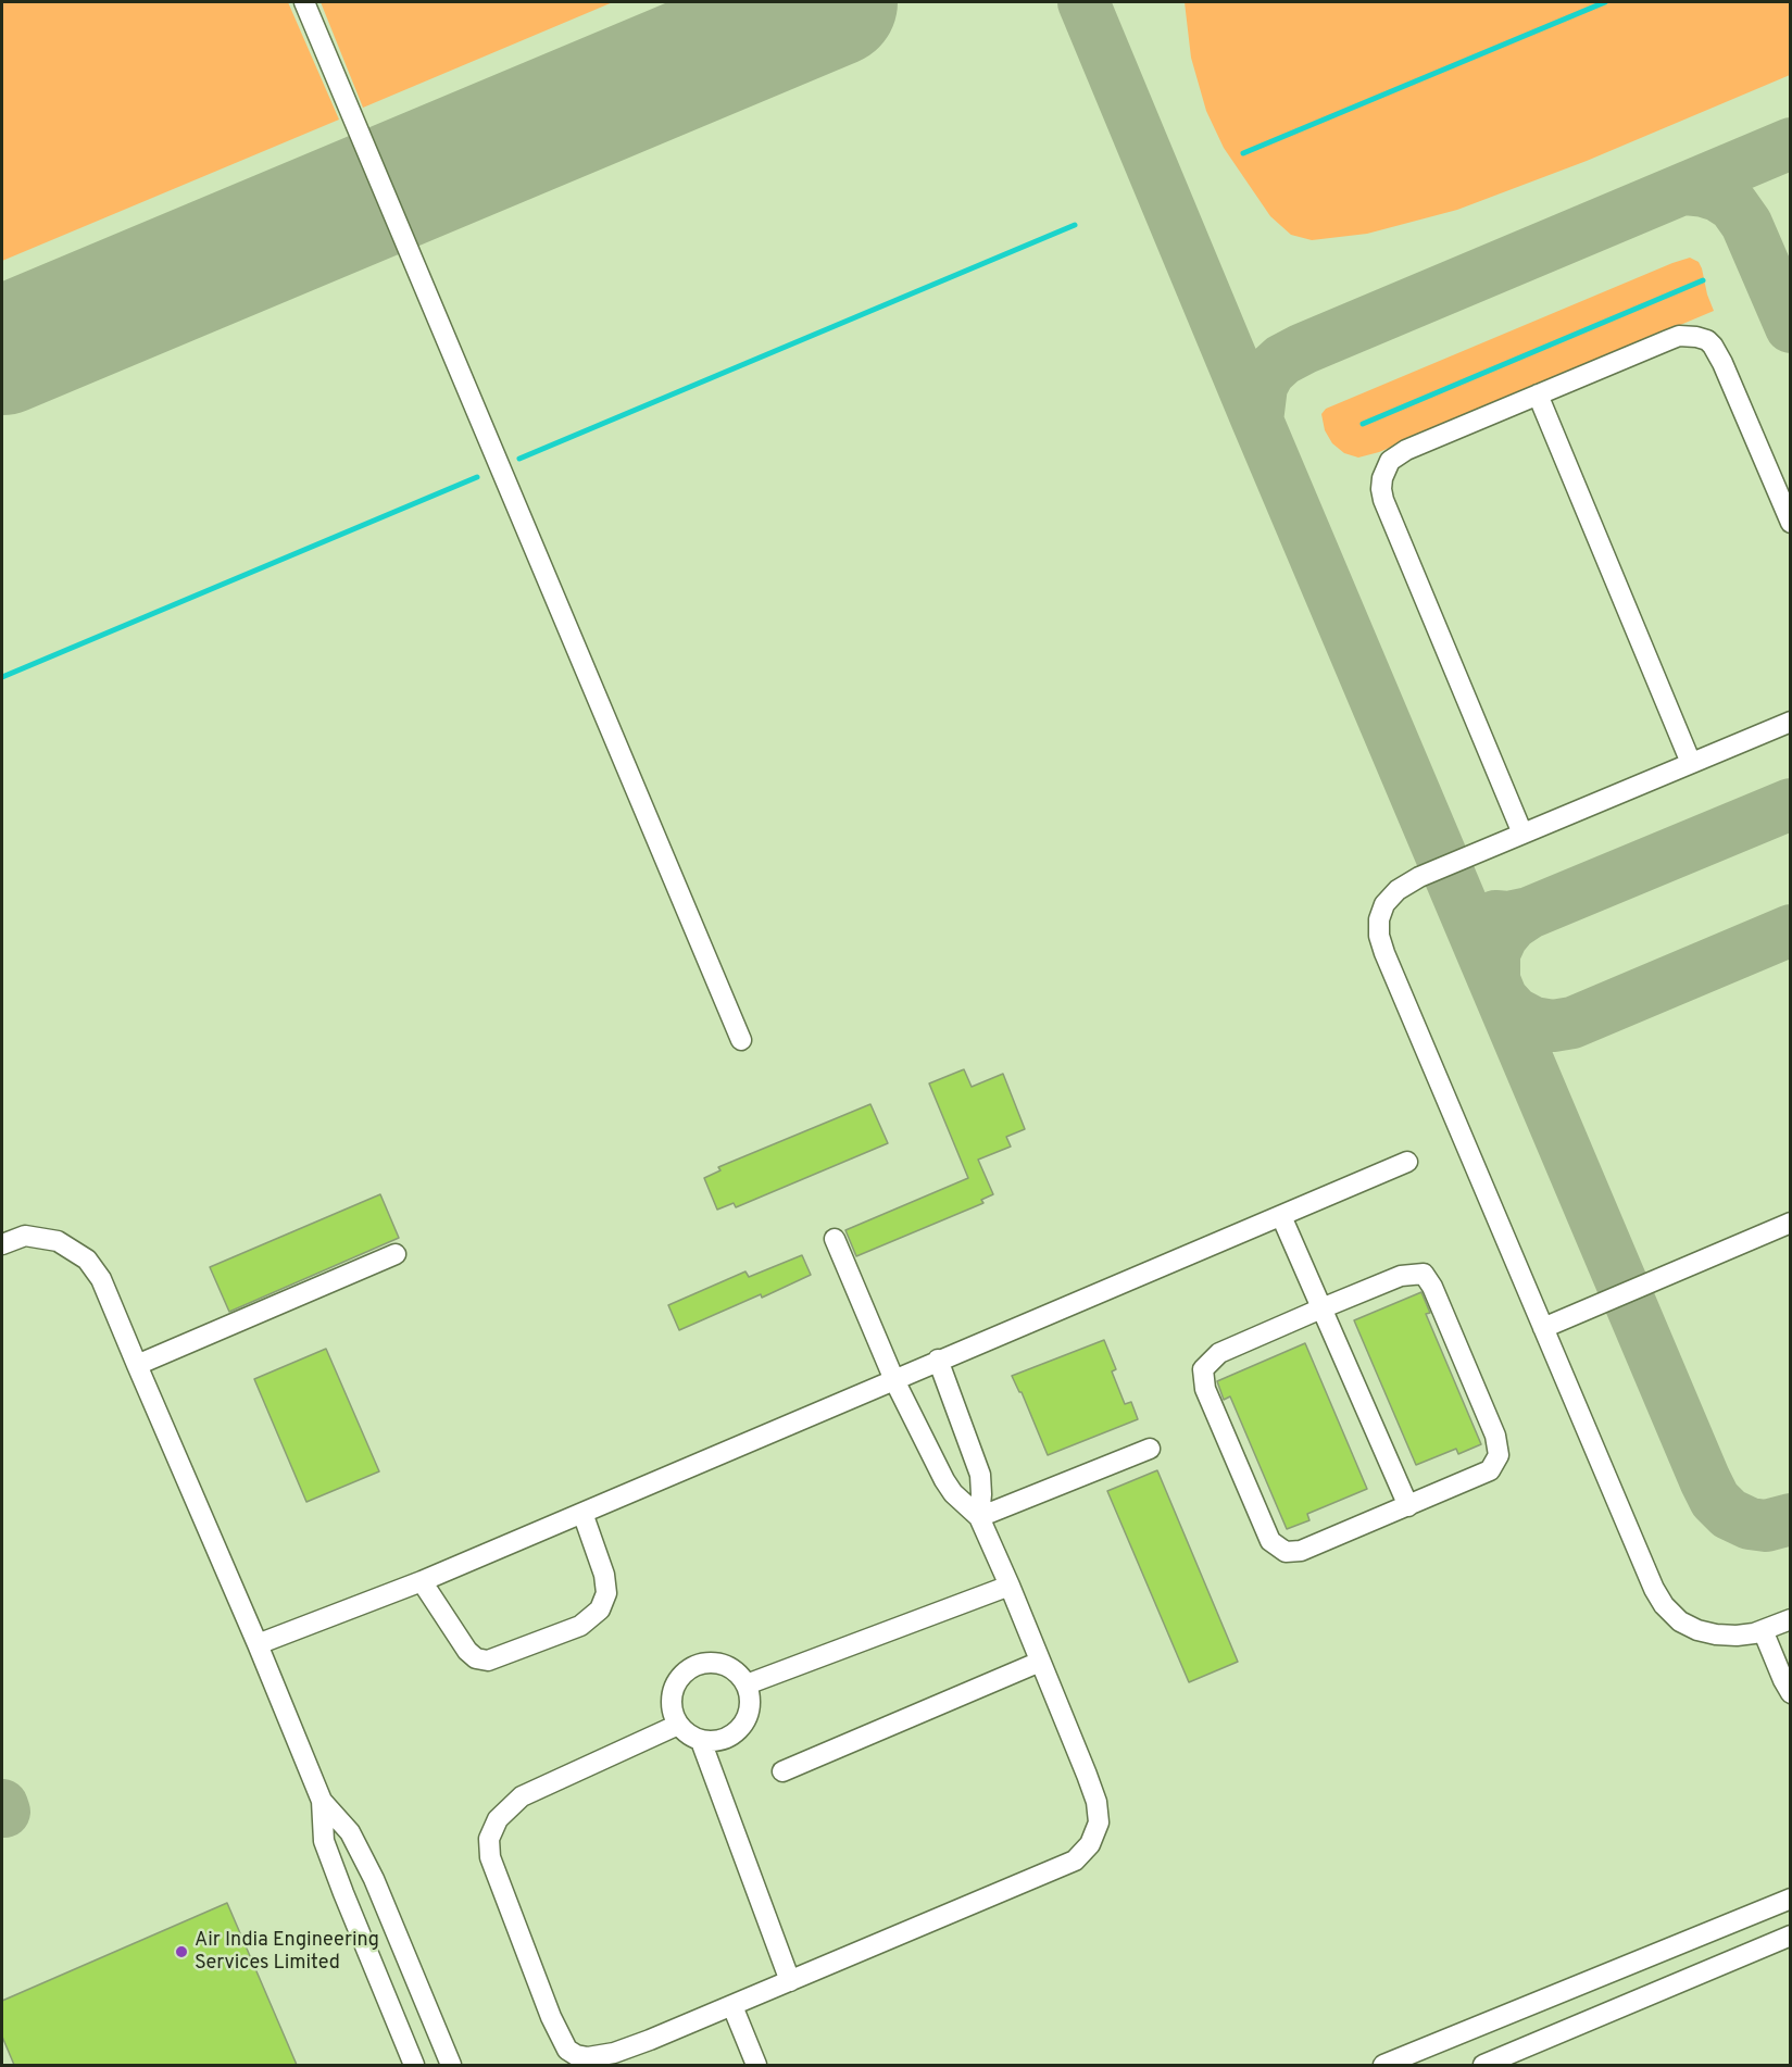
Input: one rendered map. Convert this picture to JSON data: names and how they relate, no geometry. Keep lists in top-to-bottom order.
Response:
{
  "places": ["Air India Engineering Services Limited"]
}
